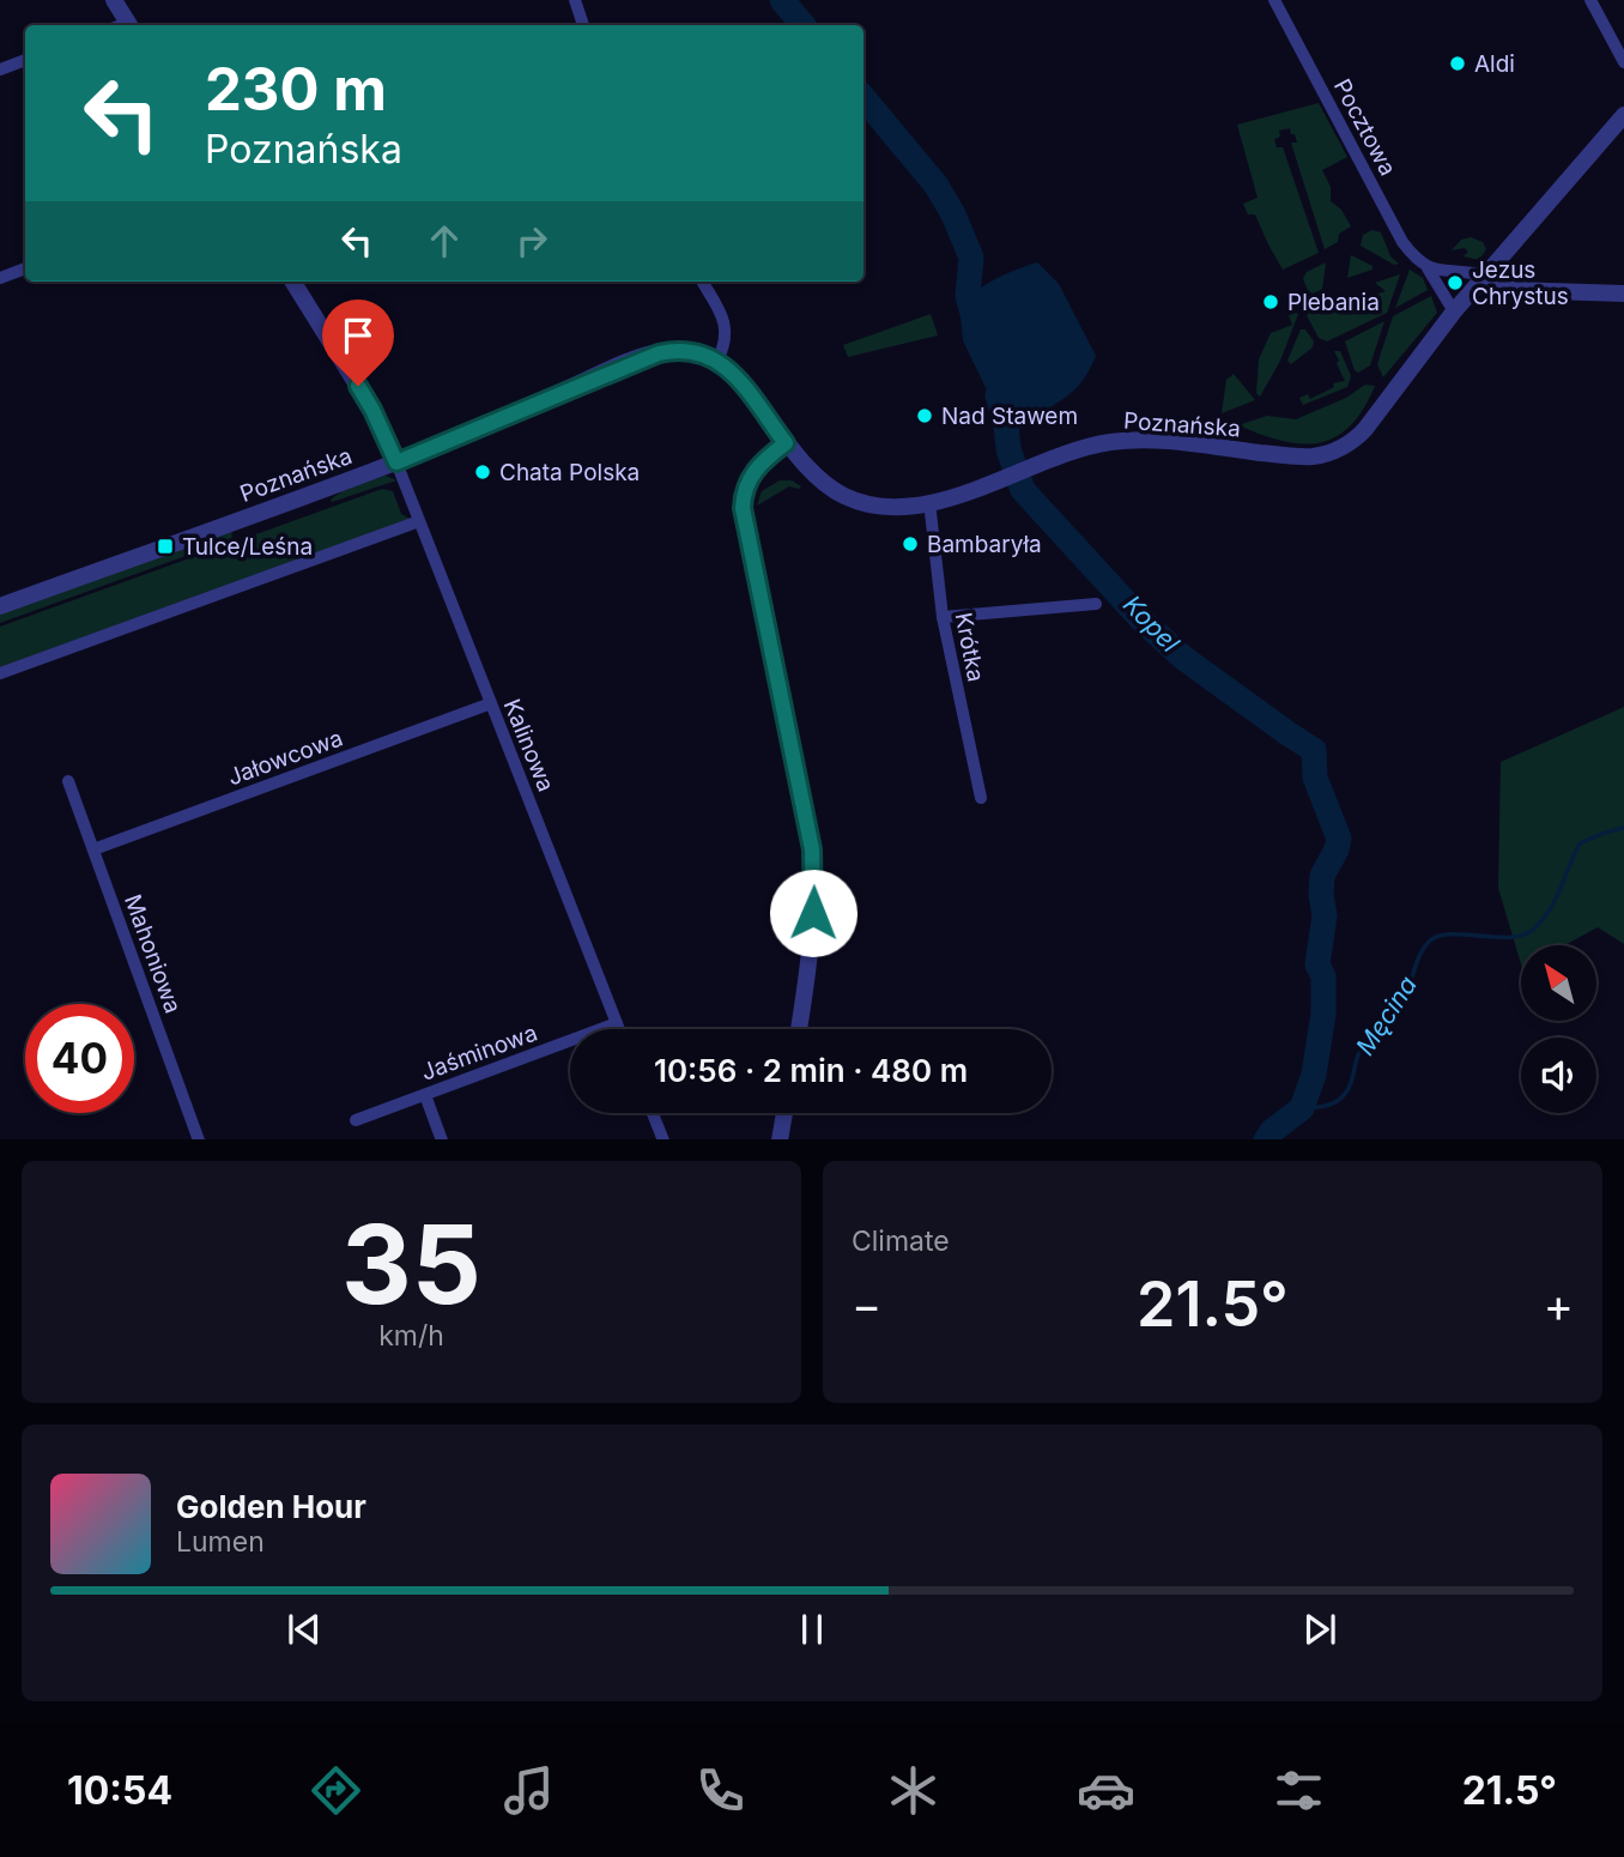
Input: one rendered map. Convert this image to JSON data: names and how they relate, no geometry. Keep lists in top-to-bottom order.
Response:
{
  "streets": {
    "street": [
      "Pocztowa",
      "Poznańska",
      "Krótka",
      "Kalinowa",
      "Jałowcowa",
      "Mahoniowa",
      "Jaśminowa"
    ]
  },
  "crossings": [
    ["Pocztowa", "Poznańska"],
    ["Poznańska", "Krótka"],
    ["Poznańska", "Kalinowa"],
    ["Kalinowa", "Jałowcowa"],
    ["Kalinowa", "Jaśminowa"],
    ["Jałowcowa", "Mahoniowa"]
  ],
  "water": ["Kopel", "Męcina"],
  "places": {
    "other": [
      "Aldi",
      "Jezus Chrystus",
      "Plebania",
      "Nad Stawem",
      "Chata Polska",
      "Bambaryła"
    ],
    "transit": ["Tulce/Leśna"]
  },
  "north": "top left",
  "page": {
    "turn": ["230 m", "Poznańska"],
    "limit": "40",
    "trip": "10:56 · 2 min · 480 m",
    "tile": [
      ["35", "km/h"],
      "Climate"
    ],
    "heat": ["−", "21.5°", "+"],
    "song": ["Golden Hour", "Lumen"],
    "tabs": ["10:54", "21.5°"]
  }
}
